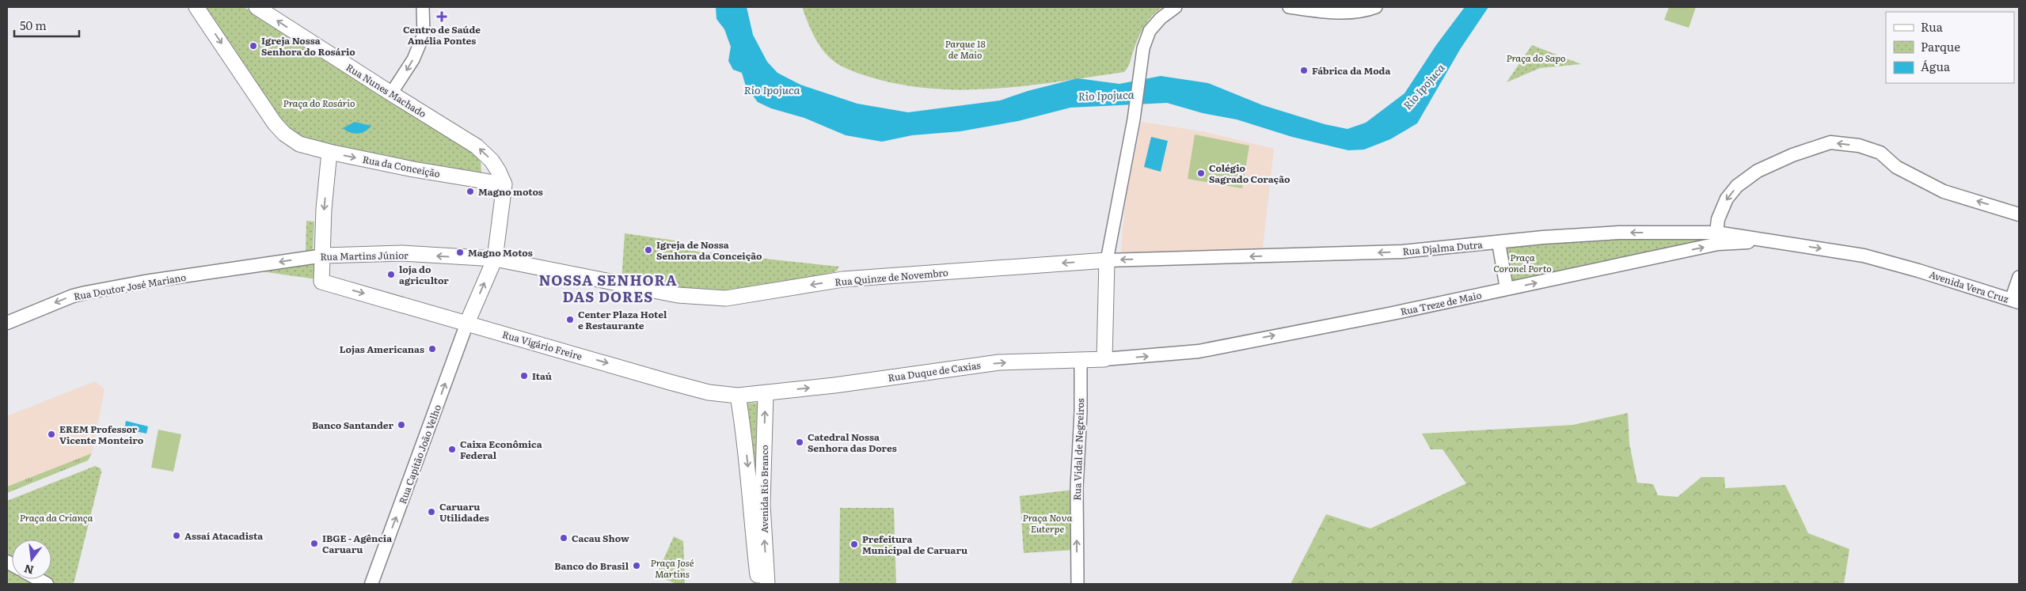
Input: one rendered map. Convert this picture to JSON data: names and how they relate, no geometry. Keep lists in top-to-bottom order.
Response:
{
  "streets": {
    "main road": [
      "Rua Nunes Machado",
      "Rua da Conceição",
      "Rua Djalma Dutra",
      "Rua Martins Júnior",
      "Rua Quinze de Novembro",
      "Rua Doutor José Mariano",
      "Avenida Vera Cruz",
      "Rua Treze de Maio",
      "Rua Vigário Freire",
      "Rua Duque de Caxias",
      "Rua Capitão João Velho",
      "Avenida Rio Branco"
    ],
    "street": ["Rua Vidal de Negreiros"]
  },
  "crossings": [
    ["Rua Nunes Machado", "Rua da Conceição"],
    ["Rua Djalma Dutra", "Rua Quinze de Novembro"],
    ["Rua Djalma Dutra", "Avenida Vera Cruz"],
    ["Rua Djalma Dutra", "Rua Treze de Maio"],
    ["Rua Martins Júnior", "Rua Quinze de Novembro"],
    ["Rua Martins Júnior", "Rua Doutor José Mariano"],
    ["Rua Martins Júnior", "Rua Vigário Freire"],
    ["Avenida Vera Cruz", "Rua Treze de Maio"],
    ["Rua Treze de Maio", "Rua Duque de Caxias"],
    ["Rua Vigário Freire", "Rua Duque de Caxias"],
    ["Rua Vigário Freire", "Rua Capitão João Velho"],
    ["Rua Vigário Freire", "Avenida Rio Branco"],
    ["Rua Duque de Caxias", "Rua Vidal de Negreiros"],
    ["Rua Duque de Caxias", "Avenida Rio Branco"]
  ],
  "one_way": [
    "Rua Nunes Machado",
    "Rua da Conceição",
    "Rua Djalma Dutra",
    "Rua Martins Júnior",
    "Rua Quinze de Novembro",
    "Rua Doutor José Mariano",
    "Avenida Vera Cruz",
    "Rua Treze de Maio",
    "Rua Vigário Freire",
    "Rua Duque de Caxias",
    "Rua Vidal de Negreiros",
    "Rua Capitão João Velho"
  ],
  "districts": ["NOSSA SENHORA DAS DORES"],
  "water": ["Rio Ipojuca"],
  "parks": [
    "Parque 18 de Maio",
    "Praça do Sapo",
    "Praça do Rosário",
    "Praça Coronel Porto",
    "Praça da Criança",
    "Praça Nova Euterpe",
    "Praça José Martins"
  ],
  "places": {
    "health": ["Centro de Saúde Amélia Pontes"],
    "other": [
      "Igreja Nossa Senhora do Rosário",
      "Fábrica da Moda",
      "Colégio Sagrado Coração",
      "Magno motos",
      "Igreja de Nossa Senhora da Conceição",
      "Magno Motos",
      "loja do agricultor",
      "Center Plaza Hotel e Restaurante",
      "Lojas Americanas",
      "Itaú",
      "Banco Santander",
      "EREM Professor Vicente Monteiro",
      "Catedral Nossa Senhora das Dores",
      "Caixa Econômica Federal",
      "Caruaru Utilidades",
      "Assaí Atacadista",
      "Cacau Show",
      "IBGE - Agência Caruaru",
      "Prefeitura Municipal de Caruaru",
      "Banco do Brasil"
    ]
  },
  "legend": ["Rua", "Parque", "Água"],
  "scale_bar": "50 m",
  "north": "bottom"
}
